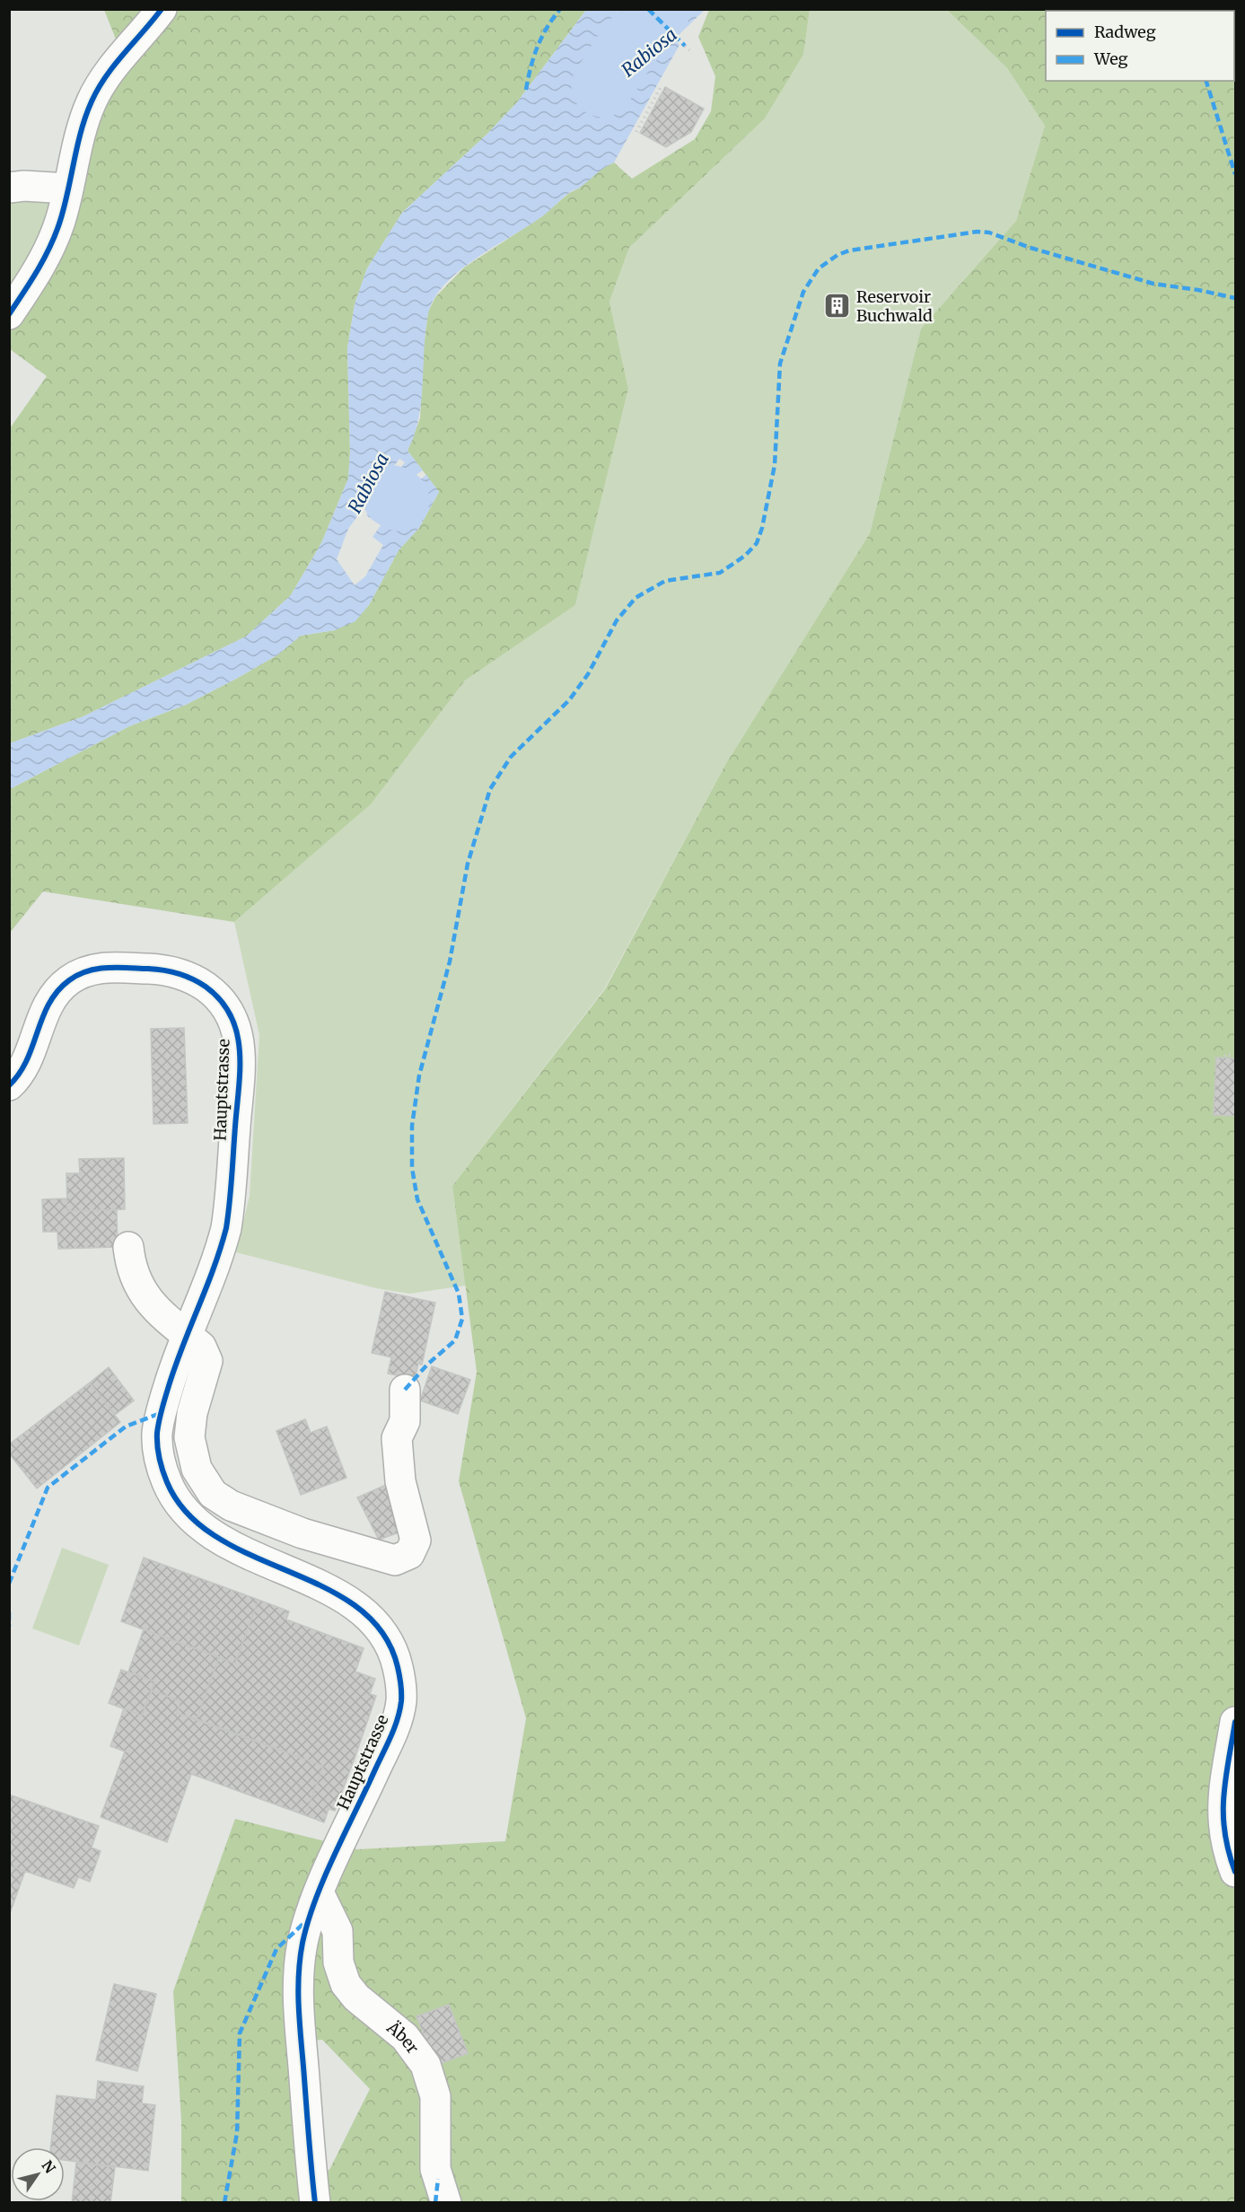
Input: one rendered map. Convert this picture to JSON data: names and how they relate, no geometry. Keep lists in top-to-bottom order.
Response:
{
  "streets": {
    "street": ["Hauptstrasse", "Äber"]
  },
  "crossings": [
    ["Hauptstrasse", "Äber"]
  ],
  "water": ["Rabiosa"],
  "places": {
    "building": ["Reservoir Buchwald"]
  },
  "legend": ["Radweg", "Weg"],
  "north": "top right"
}
